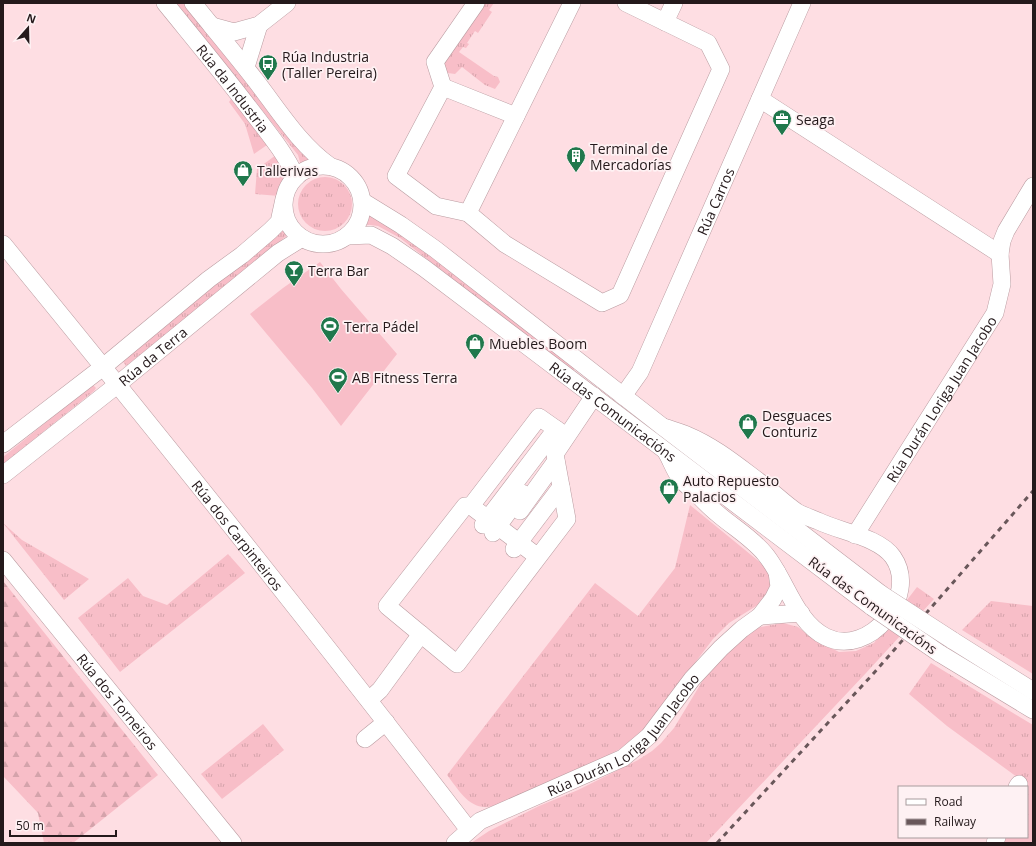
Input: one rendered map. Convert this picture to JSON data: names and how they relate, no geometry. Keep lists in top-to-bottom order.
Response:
{
  "streets": {
    "street": [
      "Rúa da Industria",
      "Rúa Carros",
      "Rúa da Terra",
      "Rúa Durán Loriga Juan Jacobo",
      "Rúa das Comunicacións",
      "Rúa dos Carpinteiros",
      "Rúa dos Torneiros"
    ]
  },
  "crossings": [
    ["Rúa da Industria", "Rúa da Terra"],
    ["Rúa da Industria", "Rúa das Comunicacións"],
    ["Rúa Carros", "Rúa das Comunicacións"],
    ["Rúa da Terra", "Rúa das Comunicacións"],
    ["Rúa da Terra", "Rúa dos Carpinteiros"],
    ["Rúa Durán Loriga Juan Jacobo", "Rúa dos Carpinteiros"]
  ],
  "places": {
    "bus stop": ["Rúa Industria (Taller Pereira)"],
    "office": ["Seaga"],
    "building": ["Terminal de Mercadorías"],
    "shop": [
      "Tallerivas",
      "Muebles Boom",
      "Desguaces Conturiz",
      "Auto Repuesto Palacios"
    ],
    "bar": ["Terra Bar"],
    "sports": ["Terra Pádel", "AB Fitness Terra"]
  },
  "legend": ["Road", "Railway"],
  "scale_bar": "50 m",
  "north": "top"
}
